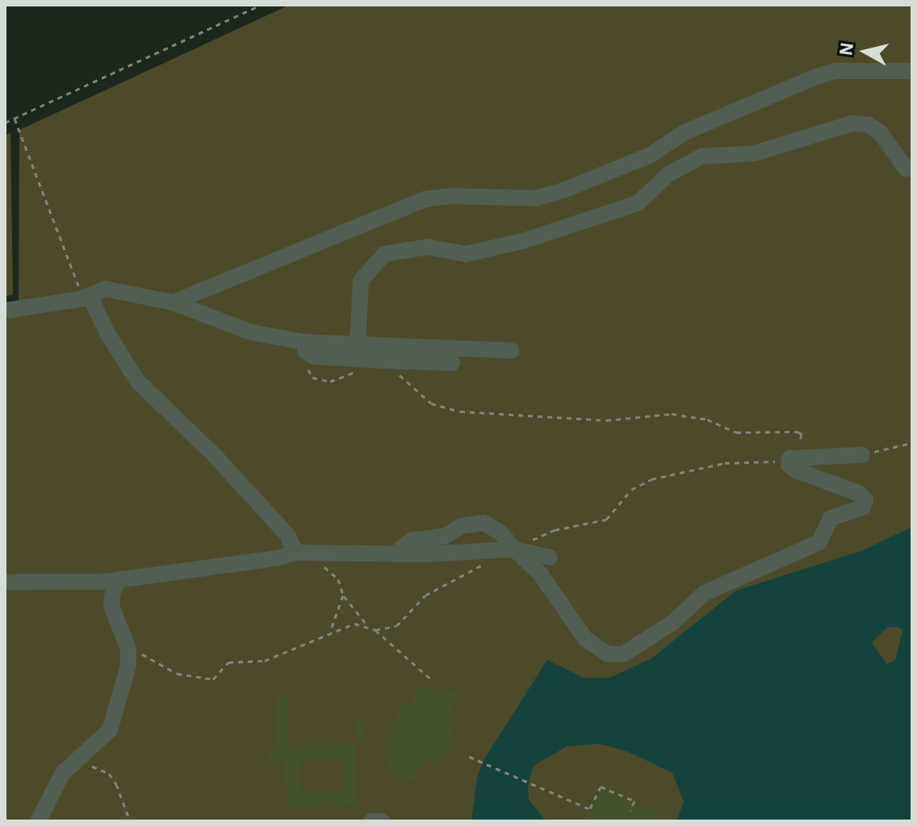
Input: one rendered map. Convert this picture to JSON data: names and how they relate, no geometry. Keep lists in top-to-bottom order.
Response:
{
  "north": "left"
}
